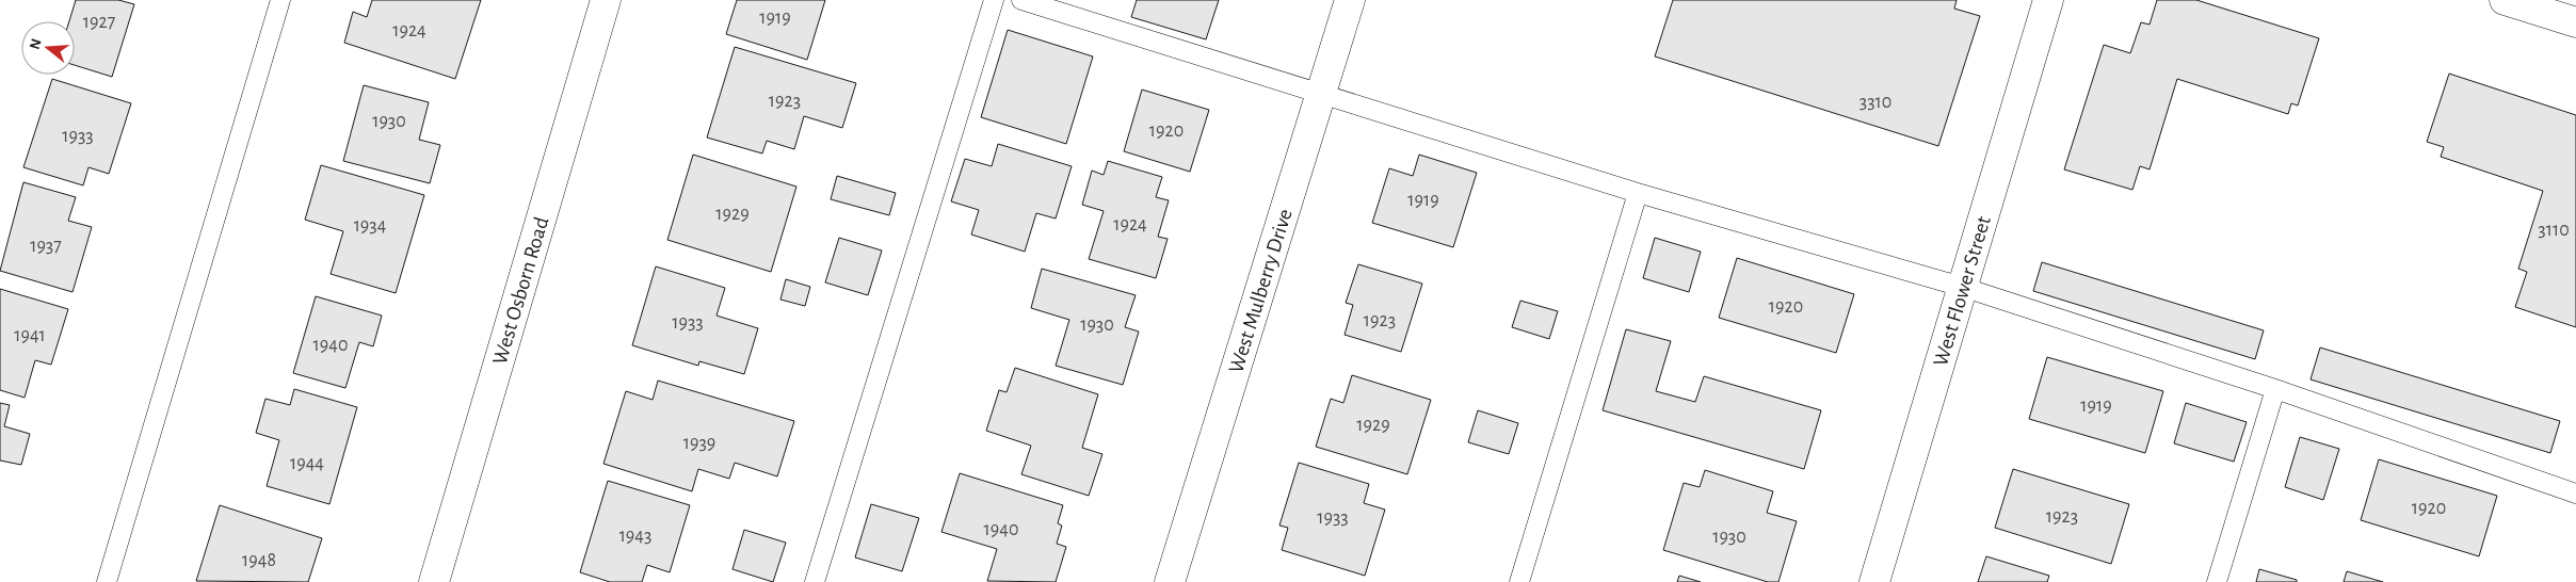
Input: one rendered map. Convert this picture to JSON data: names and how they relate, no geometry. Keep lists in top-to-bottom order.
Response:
{
  "streets": {
    "street": ["West Osborn Road", "West Mulberry Drive", "West Flower Street"]
  },
  "house_numbers": [
    "1919",
    "1927",
    "1924",
    "1923",
    "3310",
    "1930",
    "1920",
    "1933",
    "1919",
    "1929",
    "1924",
    "1934",
    "3110",
    "1937",
    "1920",
    "1923",
    "1933",
    "1930",
    "1941",
    "1940",
    "1919",
    "1929",
    "1939",
    "1944",
    "1920",
    "1923",
    "1933",
    "1940",
    "1943",
    "1930",
    "1948"
  ],
  "north": "left"
}
